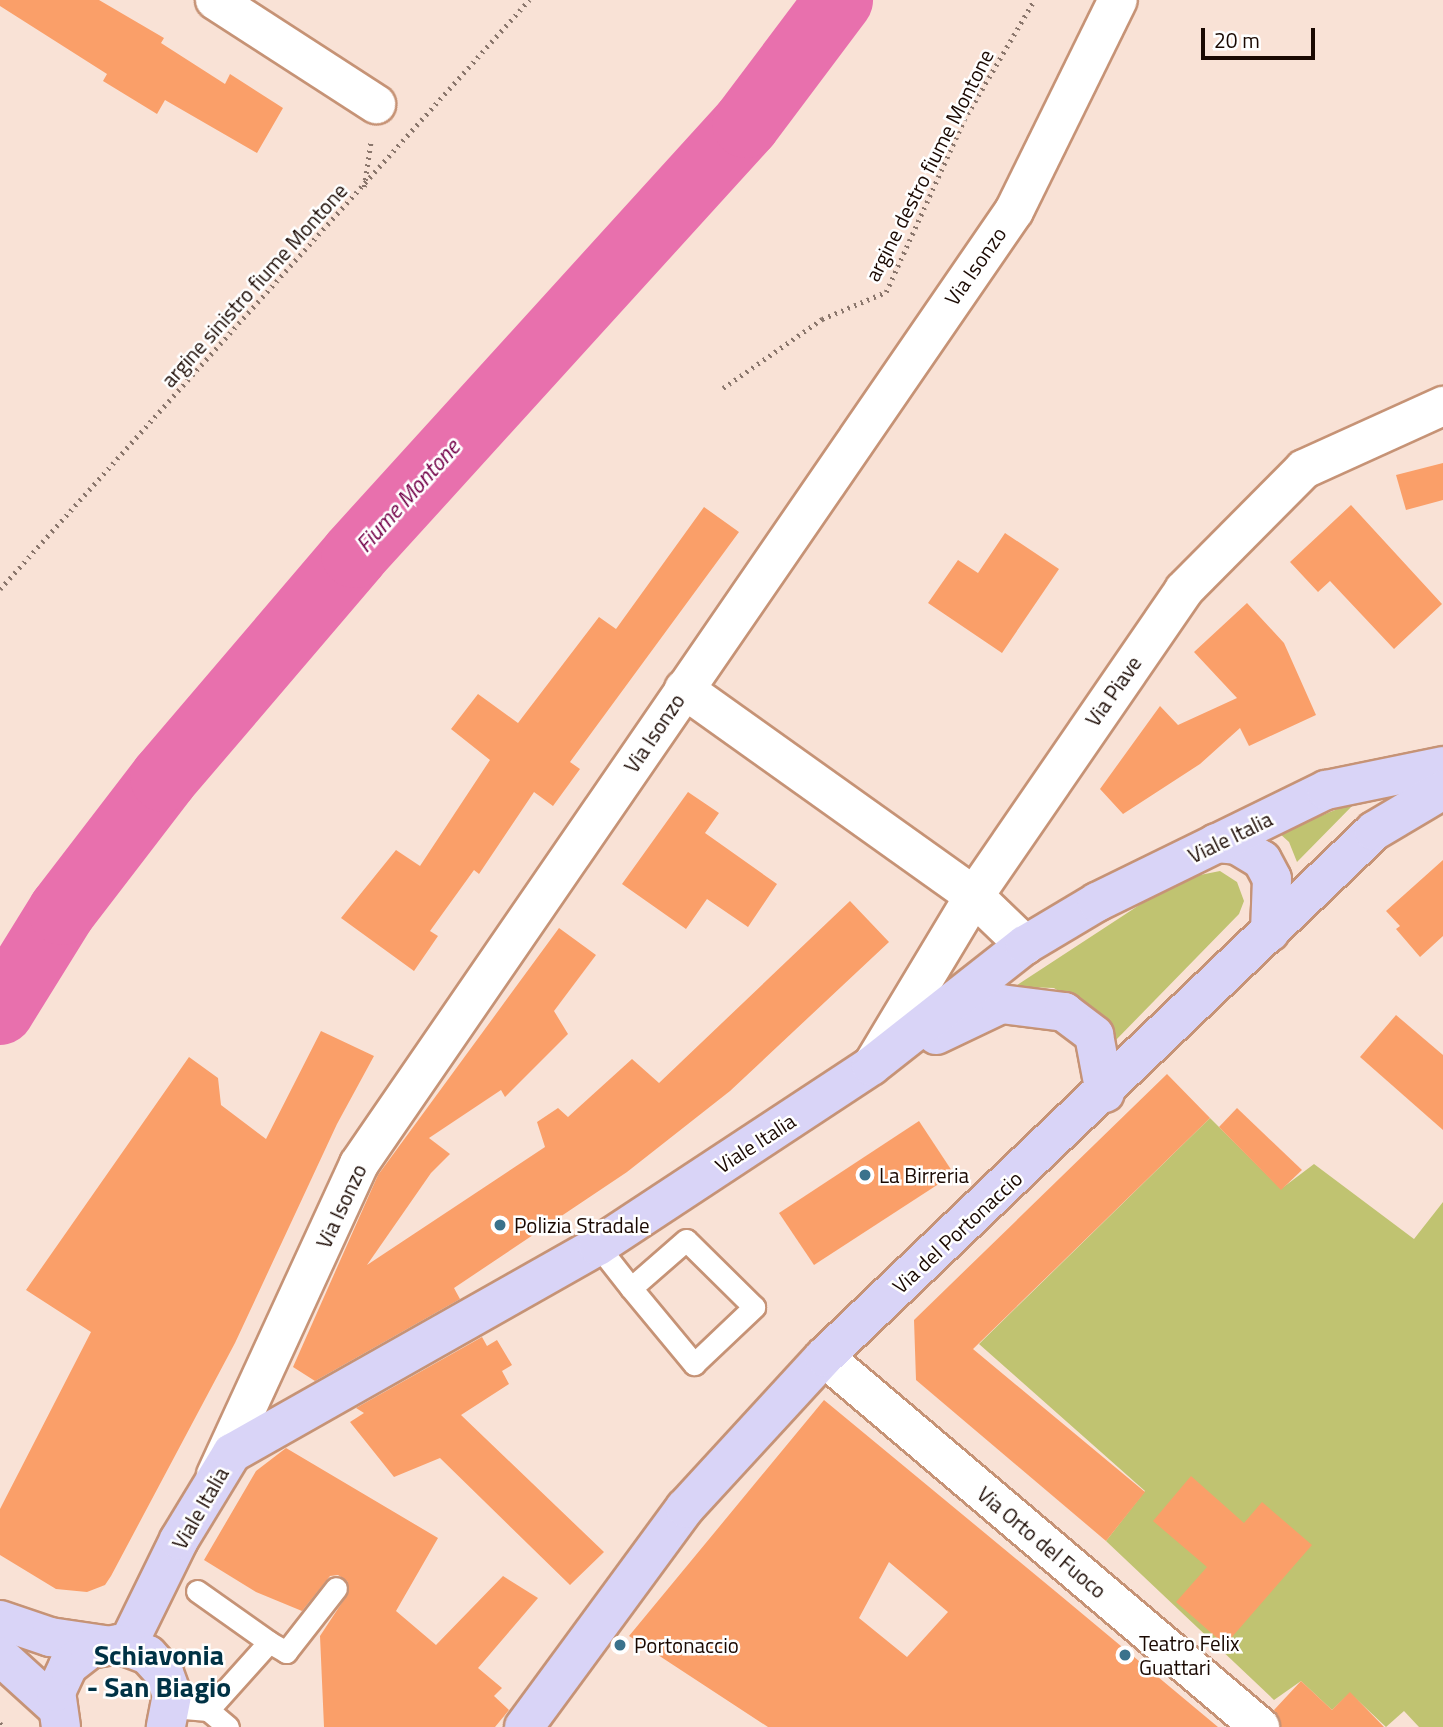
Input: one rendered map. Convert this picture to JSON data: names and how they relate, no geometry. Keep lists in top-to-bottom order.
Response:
{
  "streets": {
    "main road": ["Viale Italia", "Via del Portonaccio"],
    "street": ["Via Isonzo", "Via Piave", "Via Orto del Fuoco"],
    "path": ["argine destro fiume Montone", "argine sinistro fiume Montone"]
  },
  "crossings": [
    ["Via Isonzo", "Viale Italia"],
    ["Via Piave", "Viale Italia"],
    ["Via del Portonaccio", "Via Orto del Fuoco"]
  ],
  "districts": ["Schiavonia - San Biagio"],
  "water": ["Fiume Montone"],
  "places": [
    "La Birreria",
    "Polizia Stradale",
    "Portonaccio",
    "Teatro Felix Guattari"
  ],
  "scale_bar": "20 m"
}
